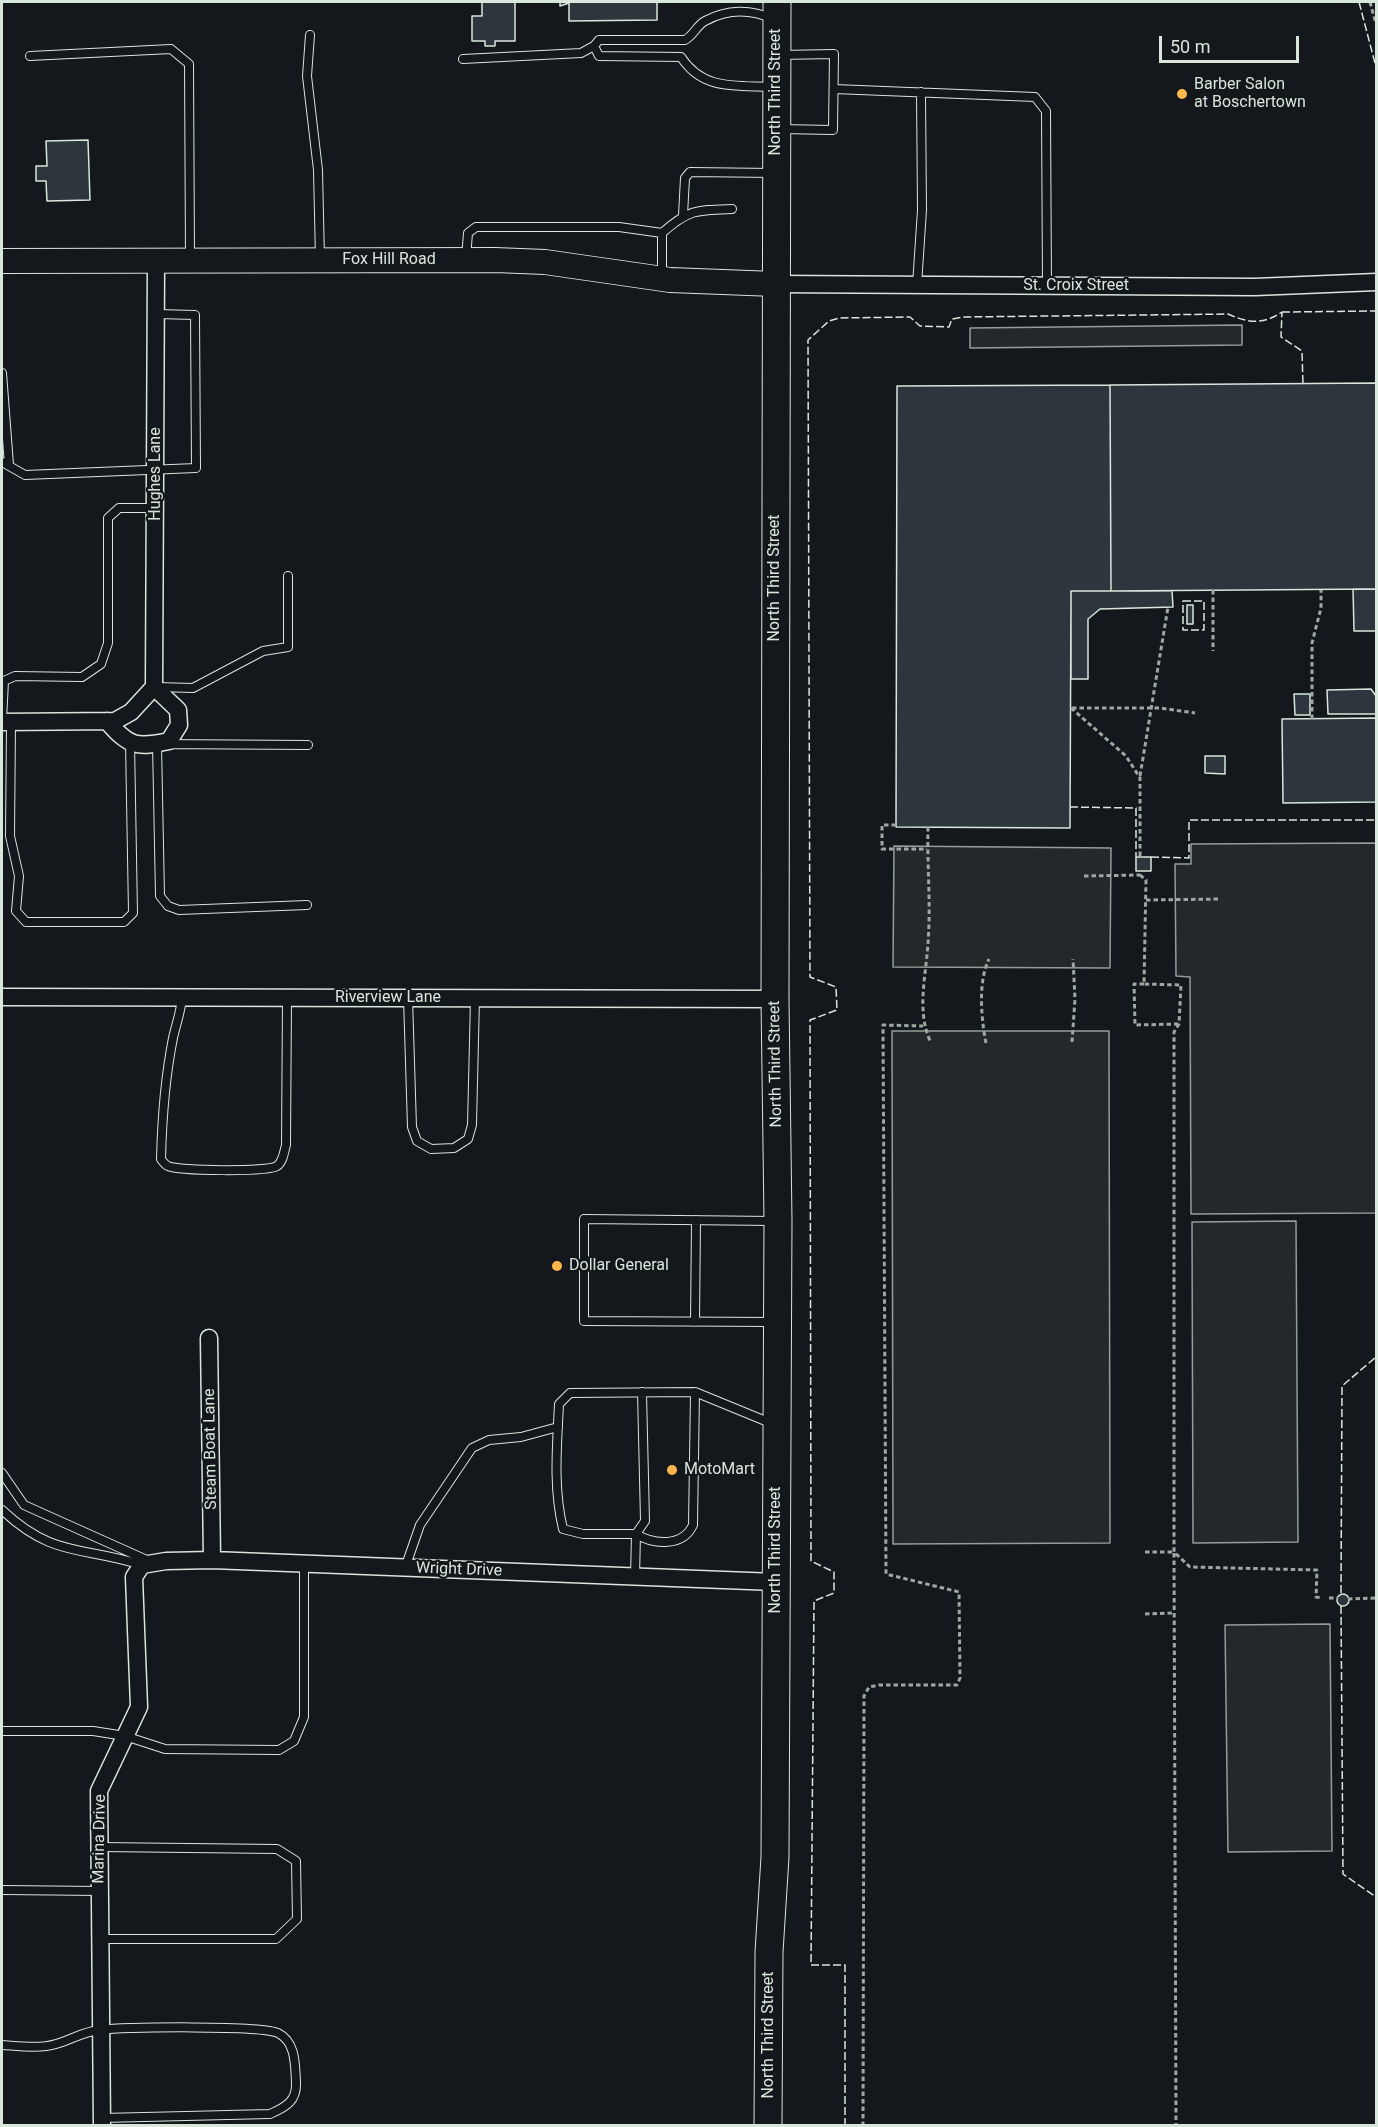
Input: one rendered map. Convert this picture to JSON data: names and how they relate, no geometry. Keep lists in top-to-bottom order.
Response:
{
  "streets": {
    "main road": ["North Third Street"],
    "street": [
      "Fox Hill Road",
      "St. Croix Street",
      "Hughes Lane",
      "Riverview Lane",
      "Steam Boat Lane",
      "Wright Drive",
      "Marina Drive"
    ]
  },
  "crossings": [
    ["North Third Street", "Fox Hill Road"],
    ["North Third Street", "St. Croix Street"],
    ["North Third Street", "Riverview Lane"],
    ["North Third Street", "Wright Drive"],
    ["Fox Hill Road", "St. Croix Street"],
    ["Fox Hill Road", "Hughes Lane"],
    ["Steam Boat Lane", "Wright Drive"],
    ["Wright Drive", "Marina Drive"]
  ],
  "places": ["Barber Salon at Boschertown", "Dollar General", "MotoMart"],
  "scale_bar": "50 m"
}
